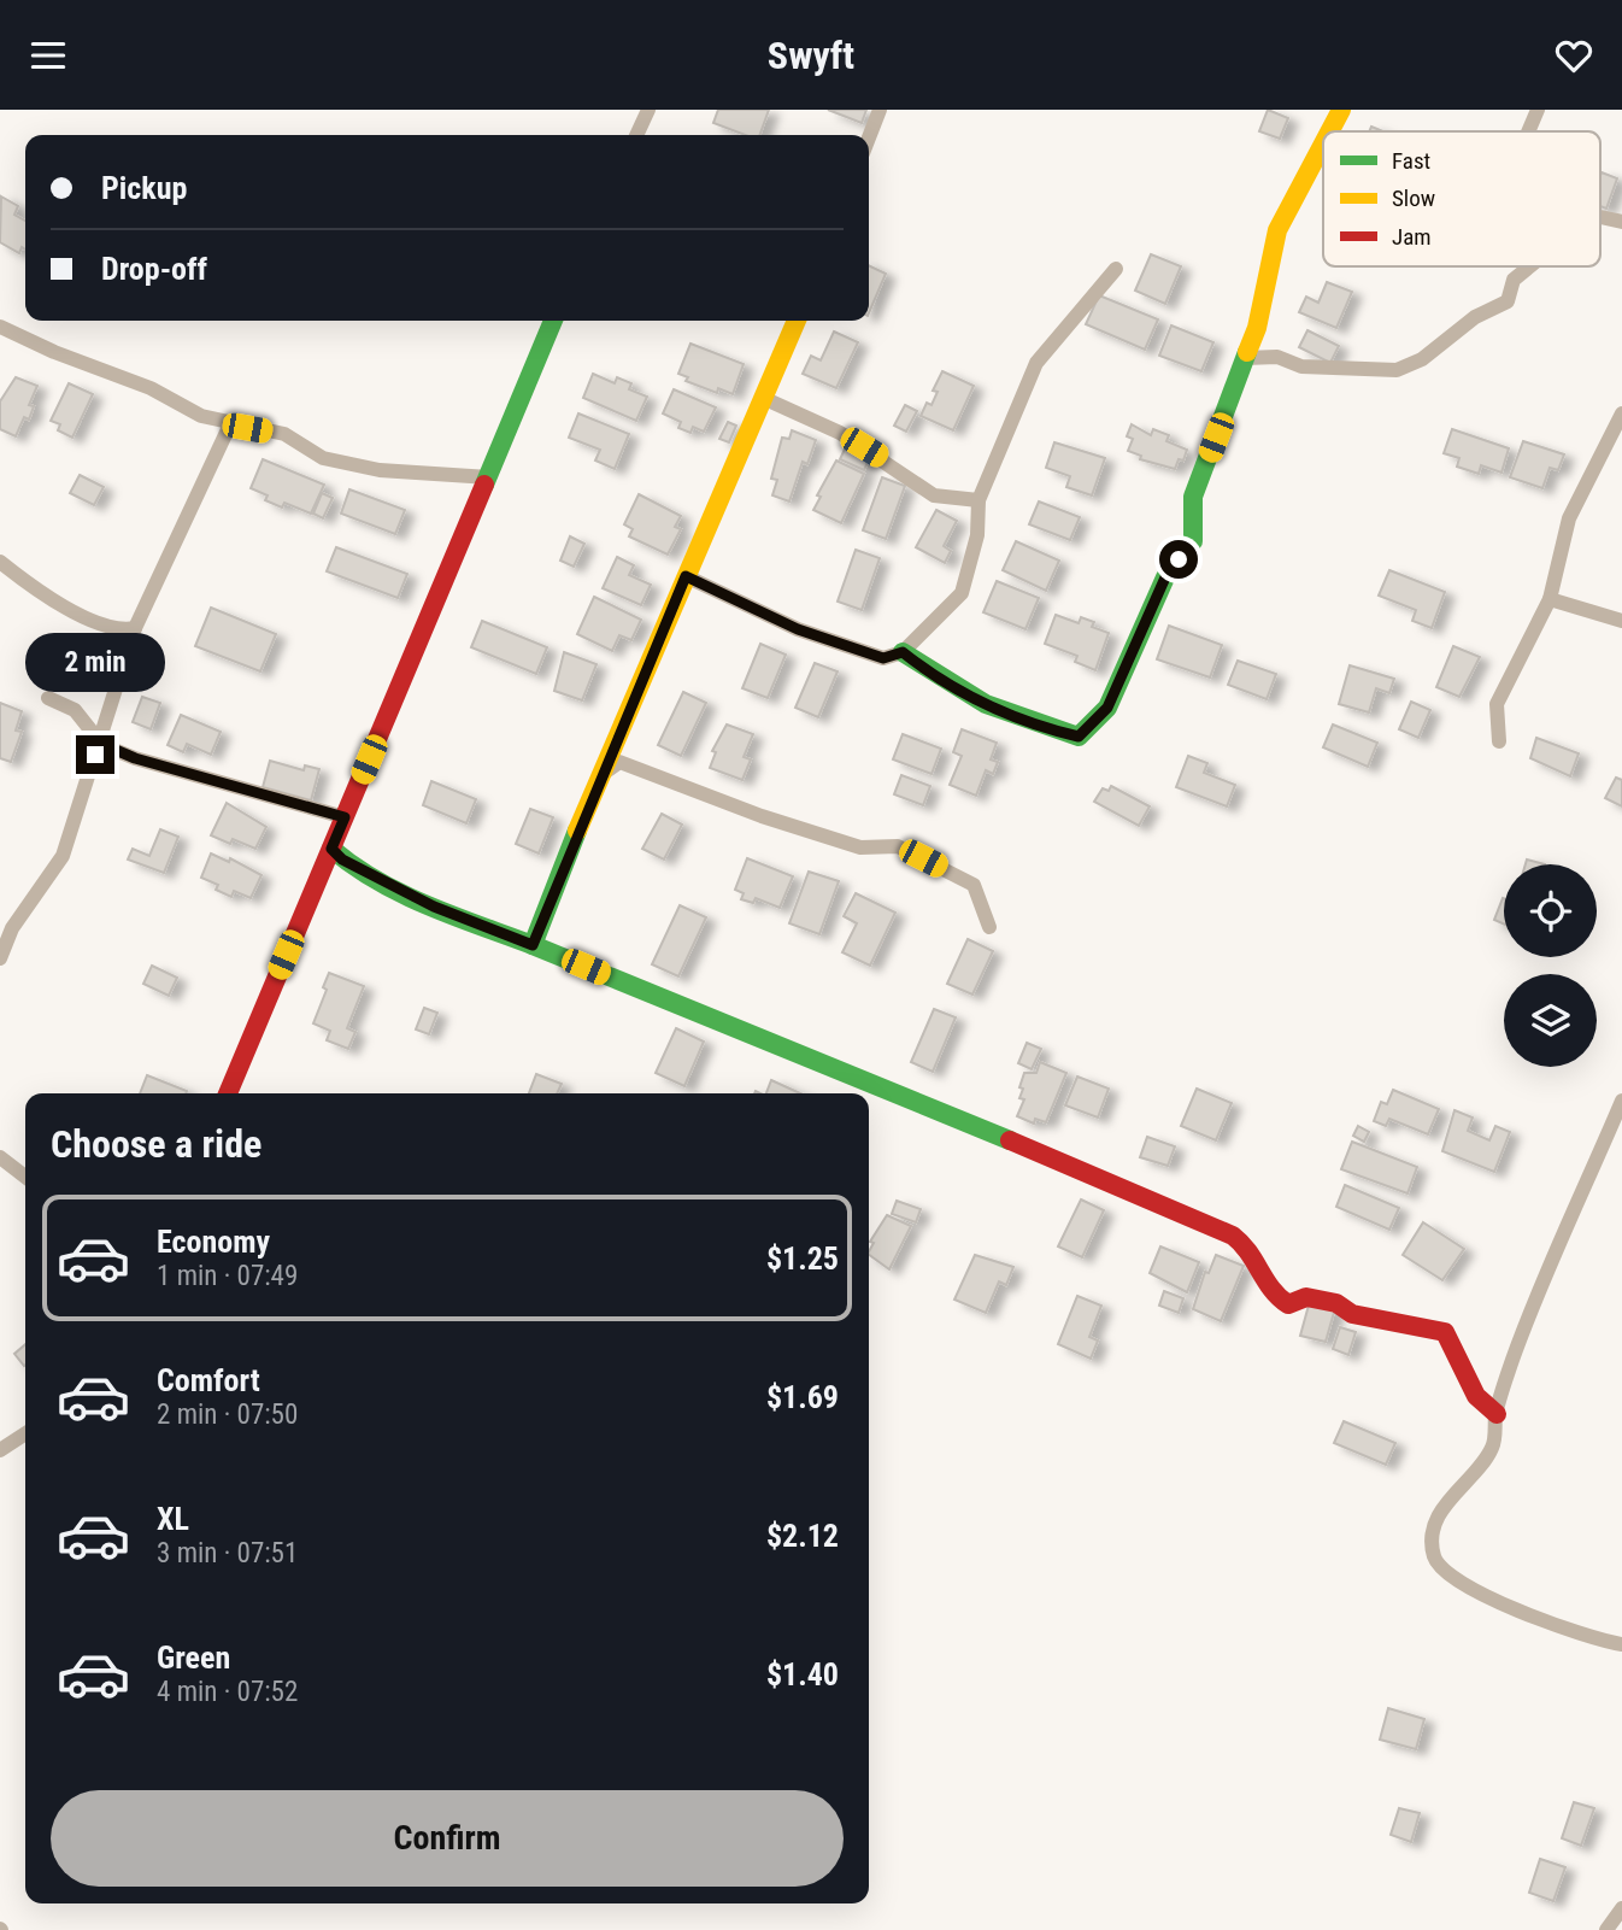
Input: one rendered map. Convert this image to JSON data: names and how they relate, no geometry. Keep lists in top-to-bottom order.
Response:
{
  "legend": ["Fast", "Slow", "Jam"],
  "page": {
    "header": "Swyft",
    "banner": ["Pickup", "Drop-off"],
    "bubble": "2 min",
    "heading": "Choose a ride",
    "list": [
      {
        "name": "Economy",
        "note": "1 min · 07:49",
        "value": "$1.25"
      },
      {
        "name": "Comfort",
        "note": "2 min · 07:50",
        "value": "$1.69"
      },
      {
        "name": "XL",
        "note": "3 min · 07:51",
        "value": "$2.12"
      },
      {
        "name": "Green",
        "note": "4 min · 07:52",
        "value": "$1.40"
      }
    ],
    "buttons": "Confirm"
  }
}
